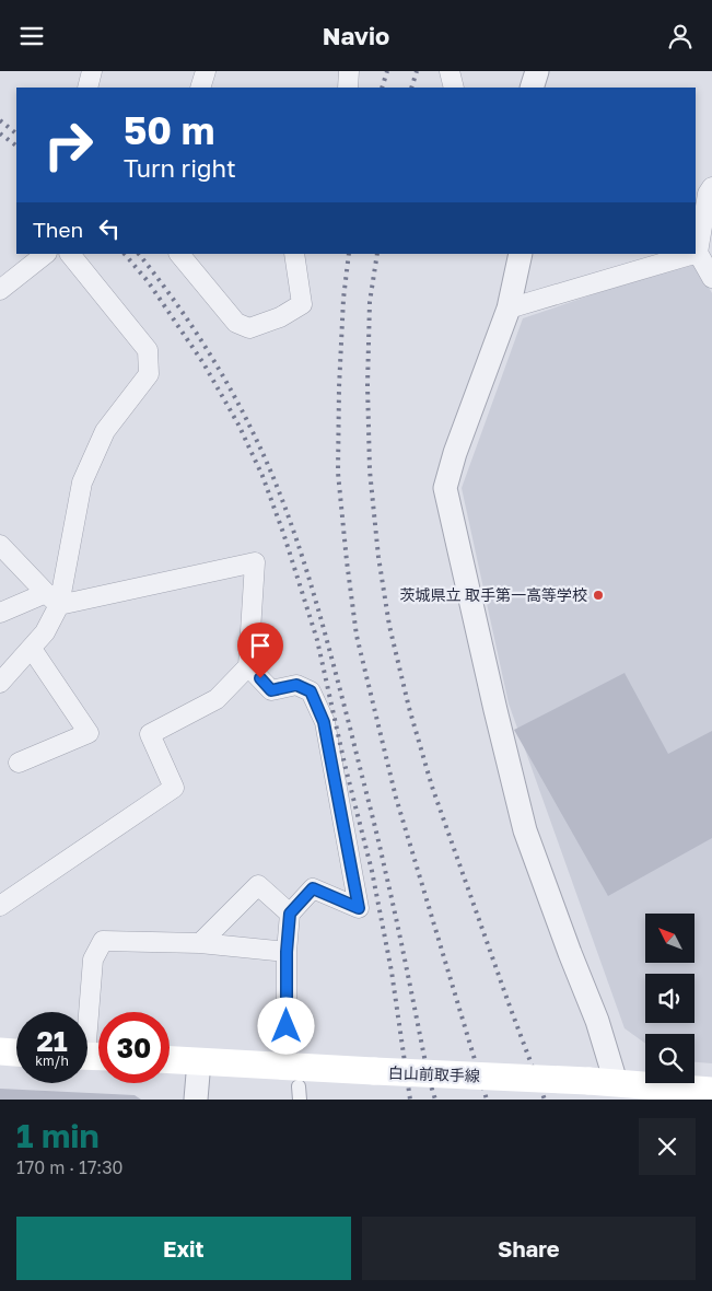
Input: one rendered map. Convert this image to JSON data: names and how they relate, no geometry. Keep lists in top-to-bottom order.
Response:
{
  "streets": {
    "main road": ["白山前取手線"]
  },
  "places": ["茨城県立 取手第一高等学校"],
  "north": "top left",
  "page": {
    "header": "Navio",
    "turn": ["50 m", "Turn right"],
    "then": "Then",
    "speed": "21 km/h",
    "limit": "30",
    "heading": ["1 min", "170 m · 17:30"],
    "buttons": ["Exit", "Share"]
  }
}
